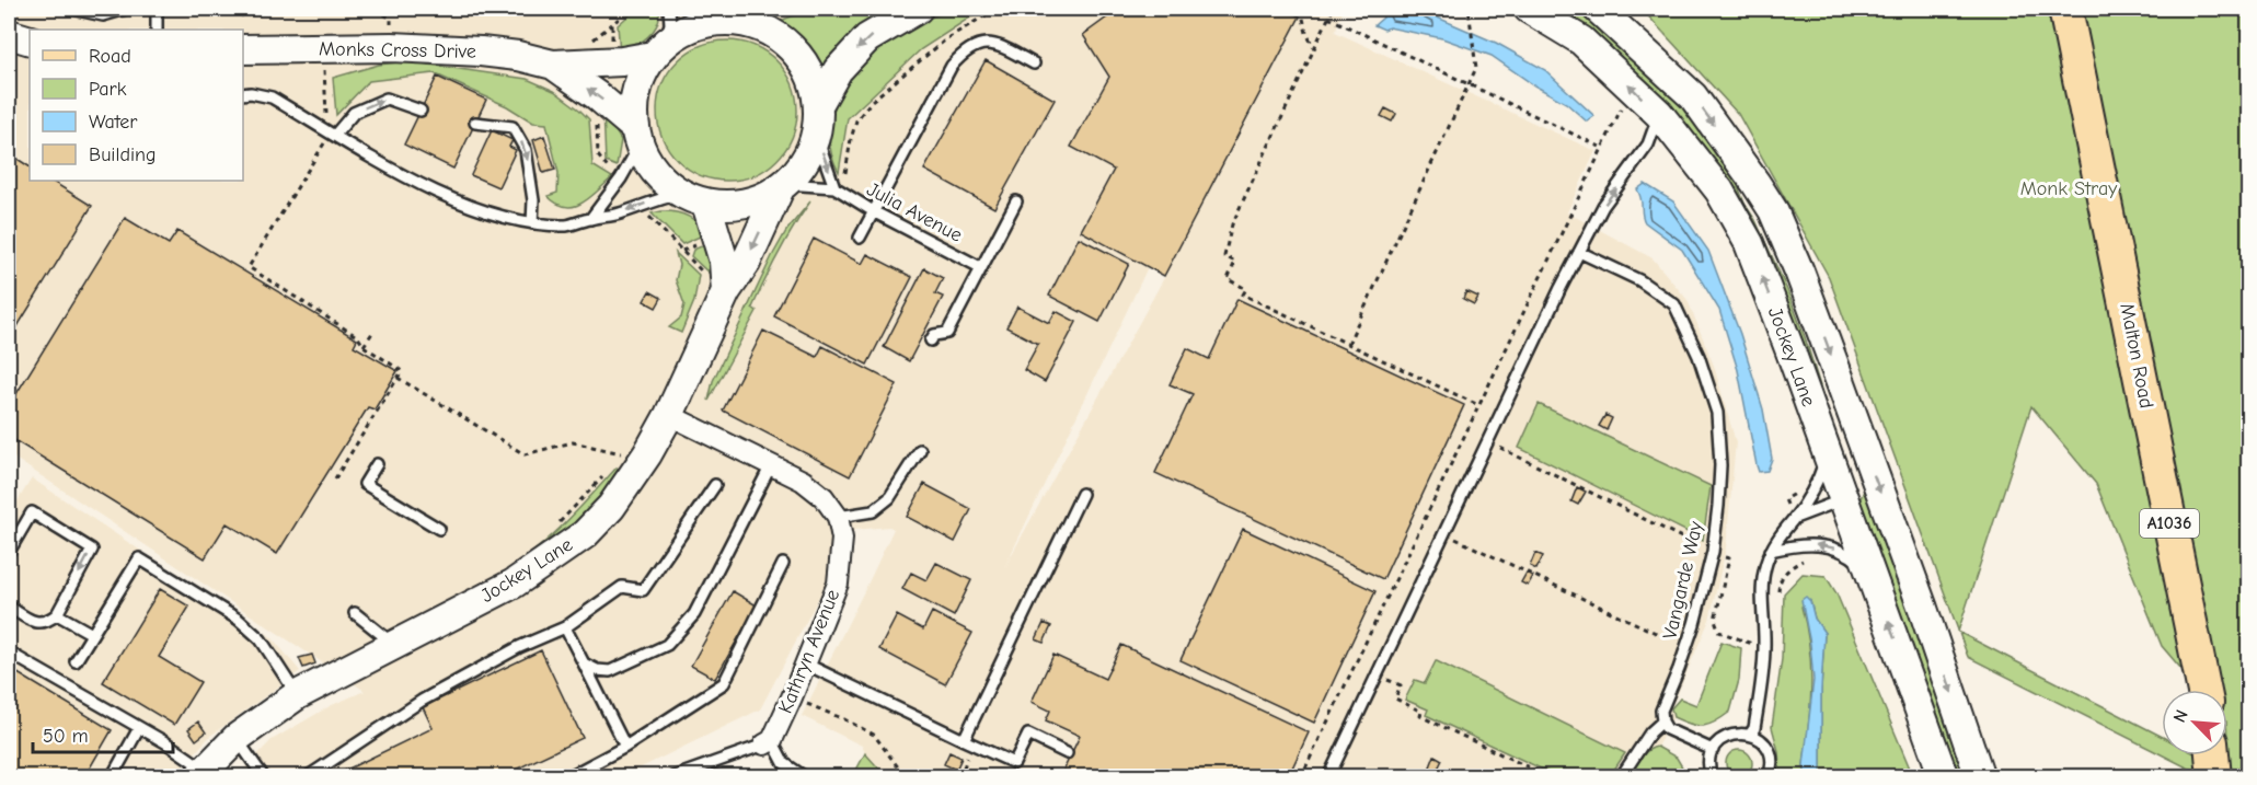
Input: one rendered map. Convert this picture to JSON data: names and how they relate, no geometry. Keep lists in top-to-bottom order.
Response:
{
  "streets": {
    "main road": ["Malton Road", "A1036"],
    "street": ["Monks Cross Drive", "Jockey Lane", "Kathryn Avenue"],
    "lane": ["Julia Avenue", "Vangarde Way"]
  },
  "crossings": [
    ["Monks Cross Drive", "Julia Avenue"],
    ["Monks Cross Drive", "Jockey Lane"],
    ["Julia Avenue", "Jockey Lane"]
  ],
  "parks": ["Monk Stray"],
  "legend": [
    "Road",
    "Park",
    "Water",
    "Building"
  ],
  "scale_bar": "50 m",
  "north": "top left"
}
